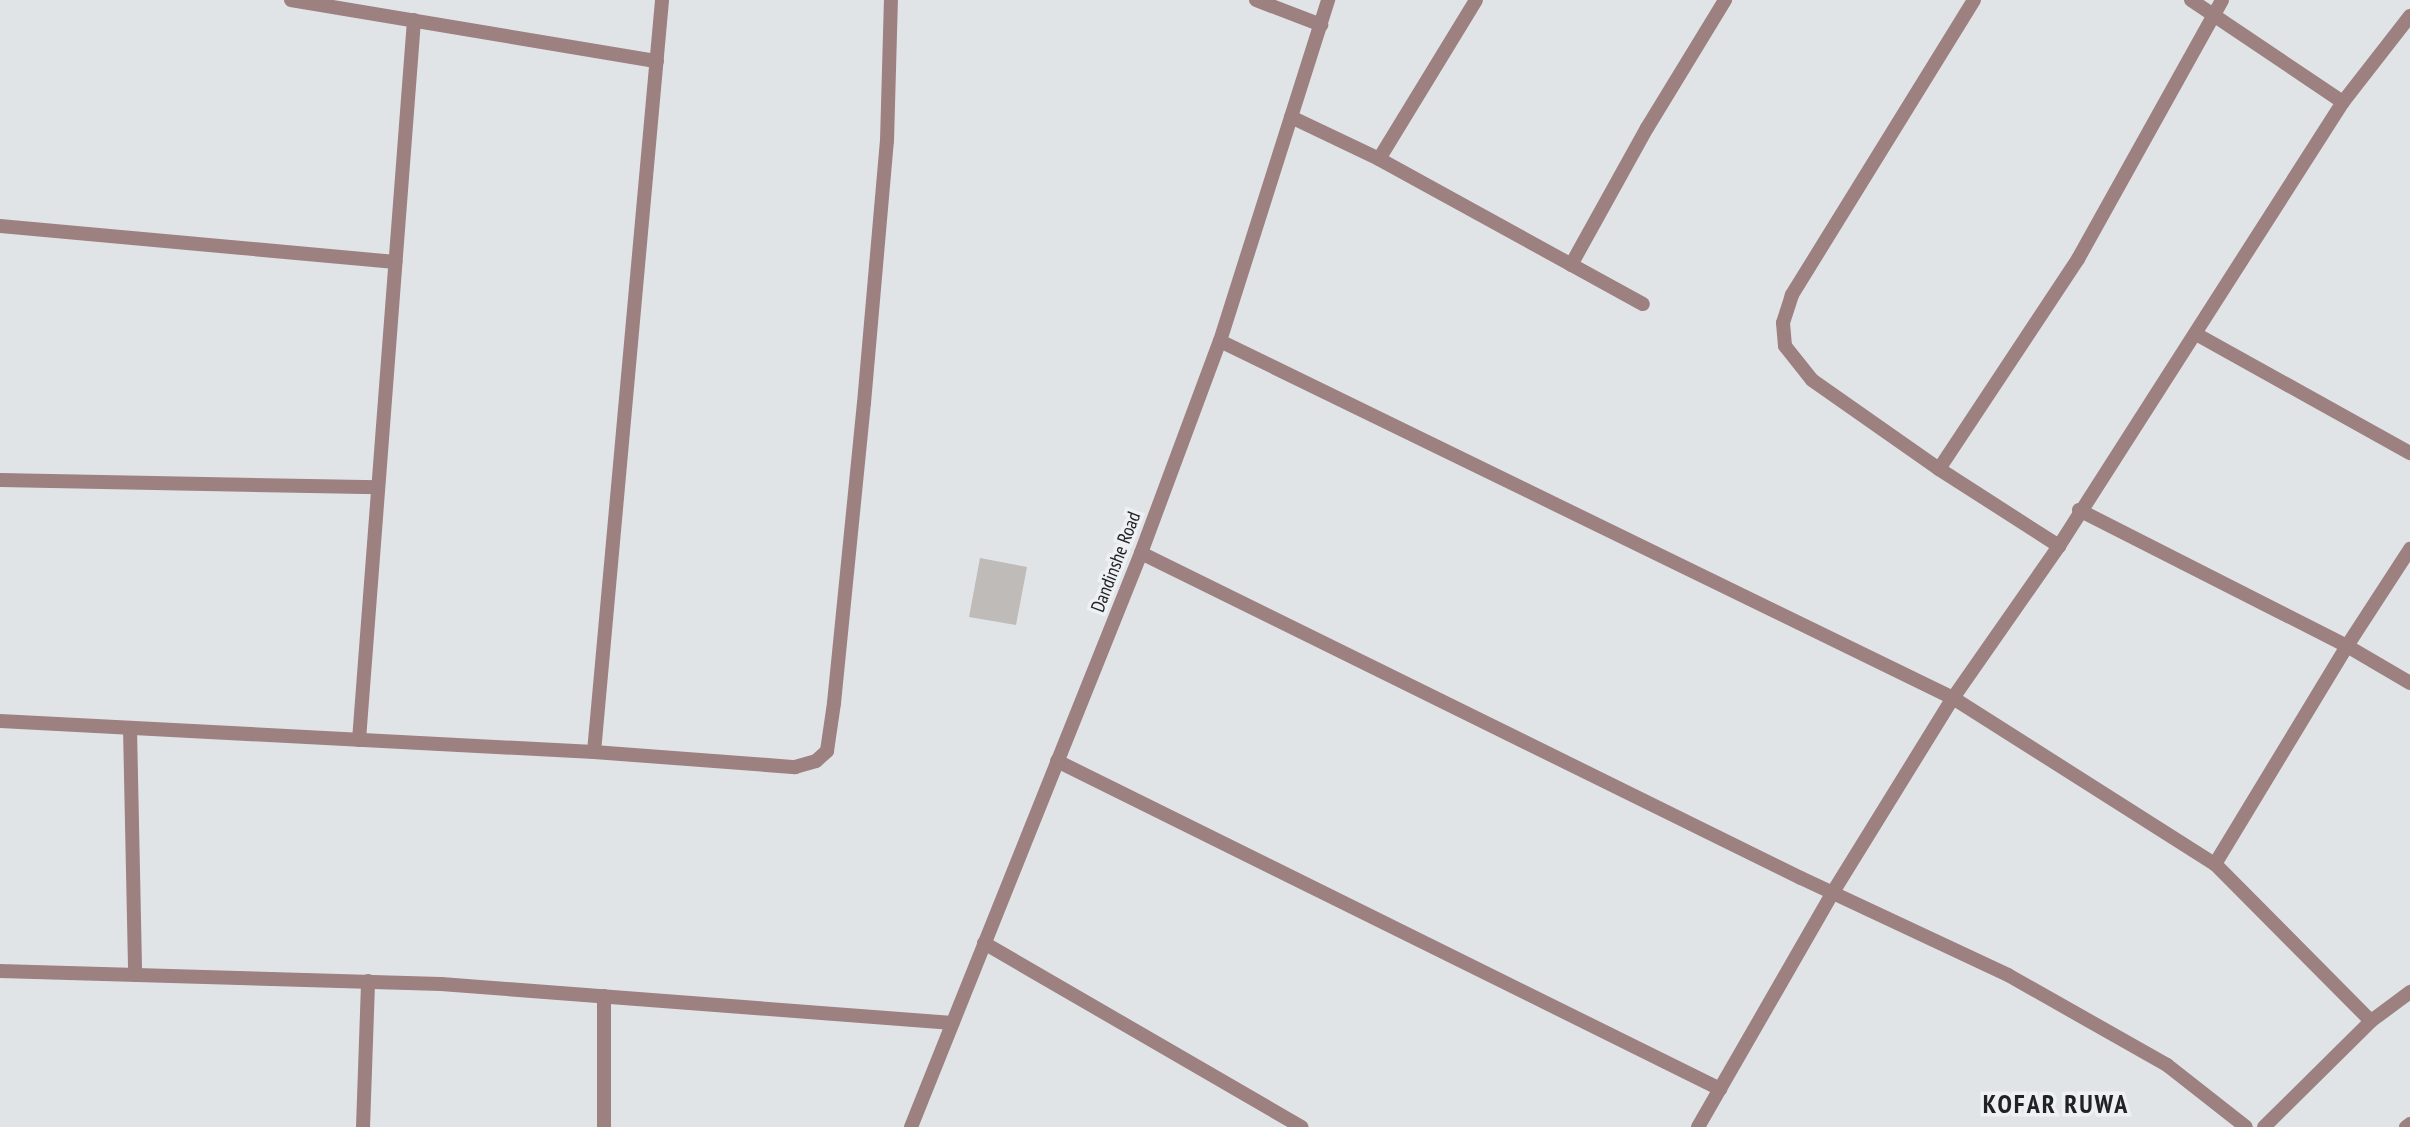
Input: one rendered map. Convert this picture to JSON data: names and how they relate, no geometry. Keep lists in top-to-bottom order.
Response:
{
  "streets": {
    "street": ["Dandinshe Road"]
  },
  "districts": ["KOFAR RUWA"]
}
